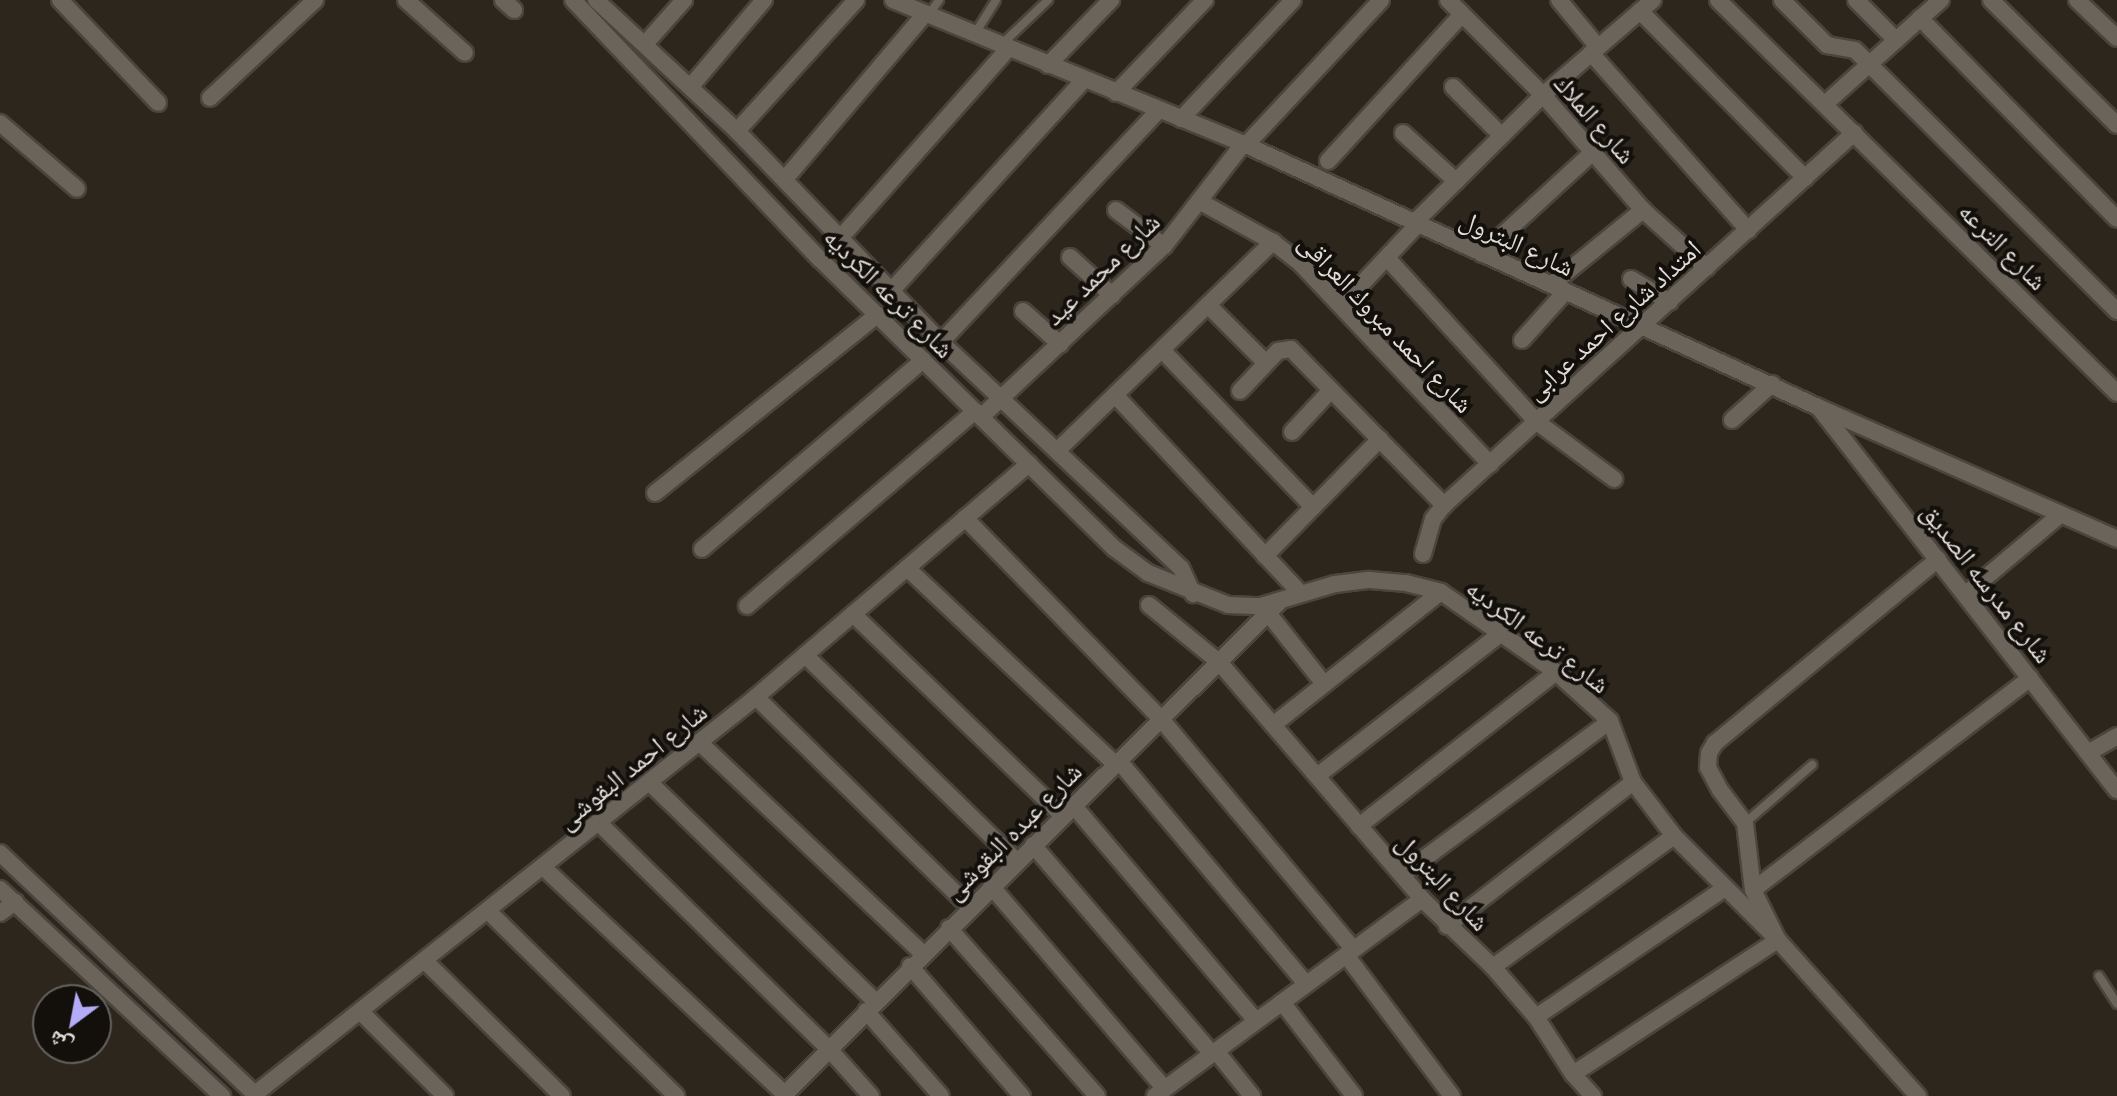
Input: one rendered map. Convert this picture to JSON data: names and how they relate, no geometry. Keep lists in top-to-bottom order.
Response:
{
  "streets": {
    "street": [
      "شارع الملاك",
      "شارع البترول",
      "شارع الترعه",
      "شارع محمد عيد",
      "شارع ترعه الكرديه",
      "امتداد شارع احمد عرابى",
      "شارع احمد مبروك العراقى",
      "شارع مدرسه الصديق",
      "شارع احمد البقوشى",
      "شارع عبده البقوشى"
    ]
  },
  "crossings": [
    ["شارع الملاك", "امتداد شارع احمد عرابى"],
    ["شارع البترول", "شارع محمد عيد"],
    ["شارع البترول", "امتداد شارع احمد عرابى"],
    ["شارع البترول", "شارع مدرسه الصديق"],
    ["شارع البترول", "شارع عبده البقوشى"],
    ["شارع الترعه", "امتداد شارع احمد عرابى"],
    ["شارع محمد عيد", "شارع ترعه الكرديه"],
    ["شارع محمد عيد", "شارع احمد مبروك العراقى"],
    ["شارع ترعه الكرديه", "شارع احمد البقوشى"],
    ["شارع ترعه الكرديه", "شارع عبده البقوشى"],
    ["امتداد شارع احمد عرابى", "شارع احمد مبروك العراقى"]
  ],
  "north": "bottom left"
}
